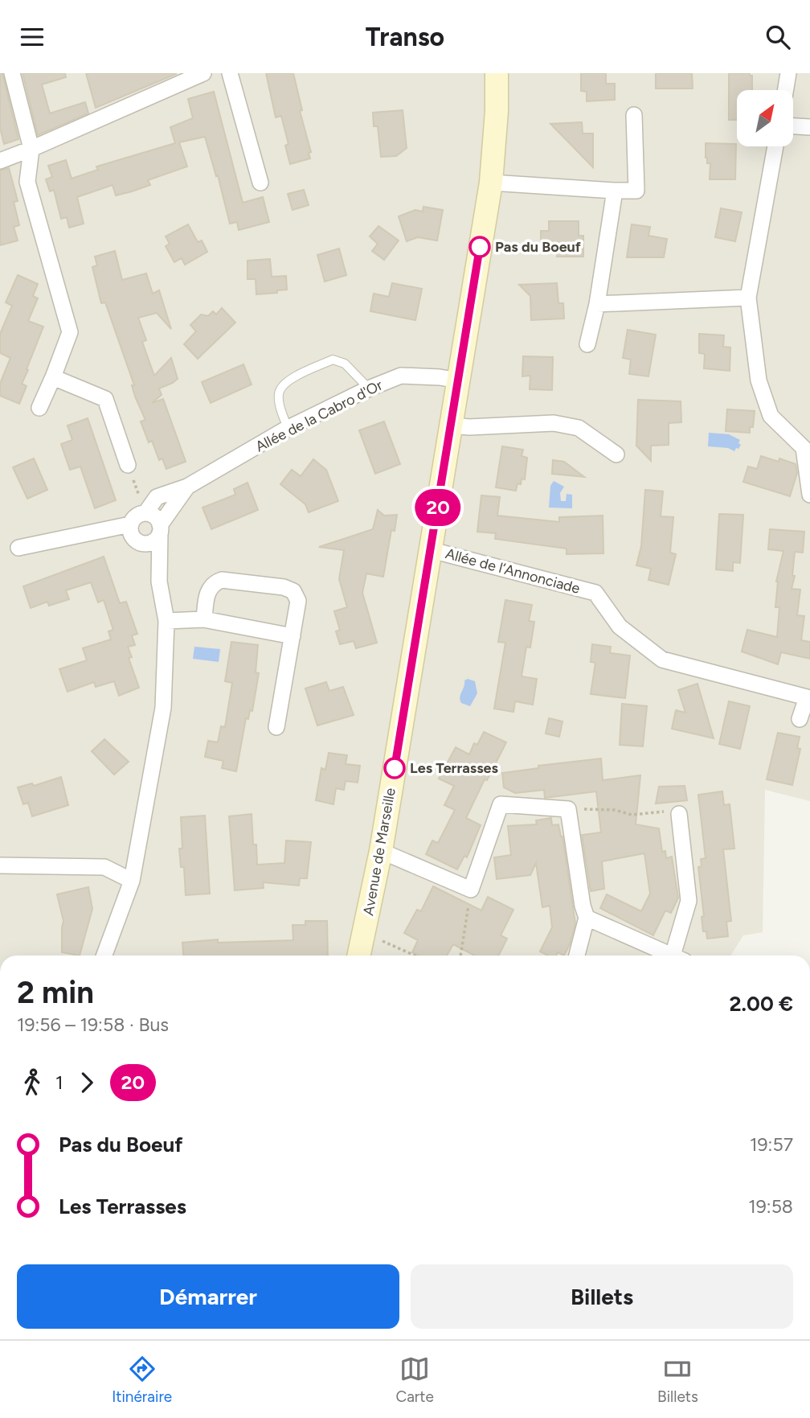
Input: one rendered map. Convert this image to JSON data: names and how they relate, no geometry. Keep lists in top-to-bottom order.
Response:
{
  "streets": {
    "street": ["Allée de la Cabro d'Or", "Allée de l’Annonciade", "Avenue de Marseille"]
  },
  "crossings": [
    ["Allée de la Cabro d'Or", "Avenue de Marseille"],
    ["Allée de l’Annonciade", "Avenue de Marseille"]
  ],
  "places": ["Pas du Boeuf", "Les Terrasses"],
  "lines": ["bus line 20"],
  "north": "top right",
  "page": {
    "header": "Transo",
    "on_map": "20",
    "heading": ["2 min", "19:56 – 19:58 · Bus", "2.00 €"],
    "legs": ["1", "20"],
    "list": [
      {
        "name": "Pas du Boeuf",
        "value": "19:57"
      },
      {
        "name": "Les Terrasses",
        "value": "19:58"
      }
    ],
    "buttons": ["Démarrer", "Billets"],
    "tabs": ["Itinéraire", "Carte", "Billets"]
  }
}
